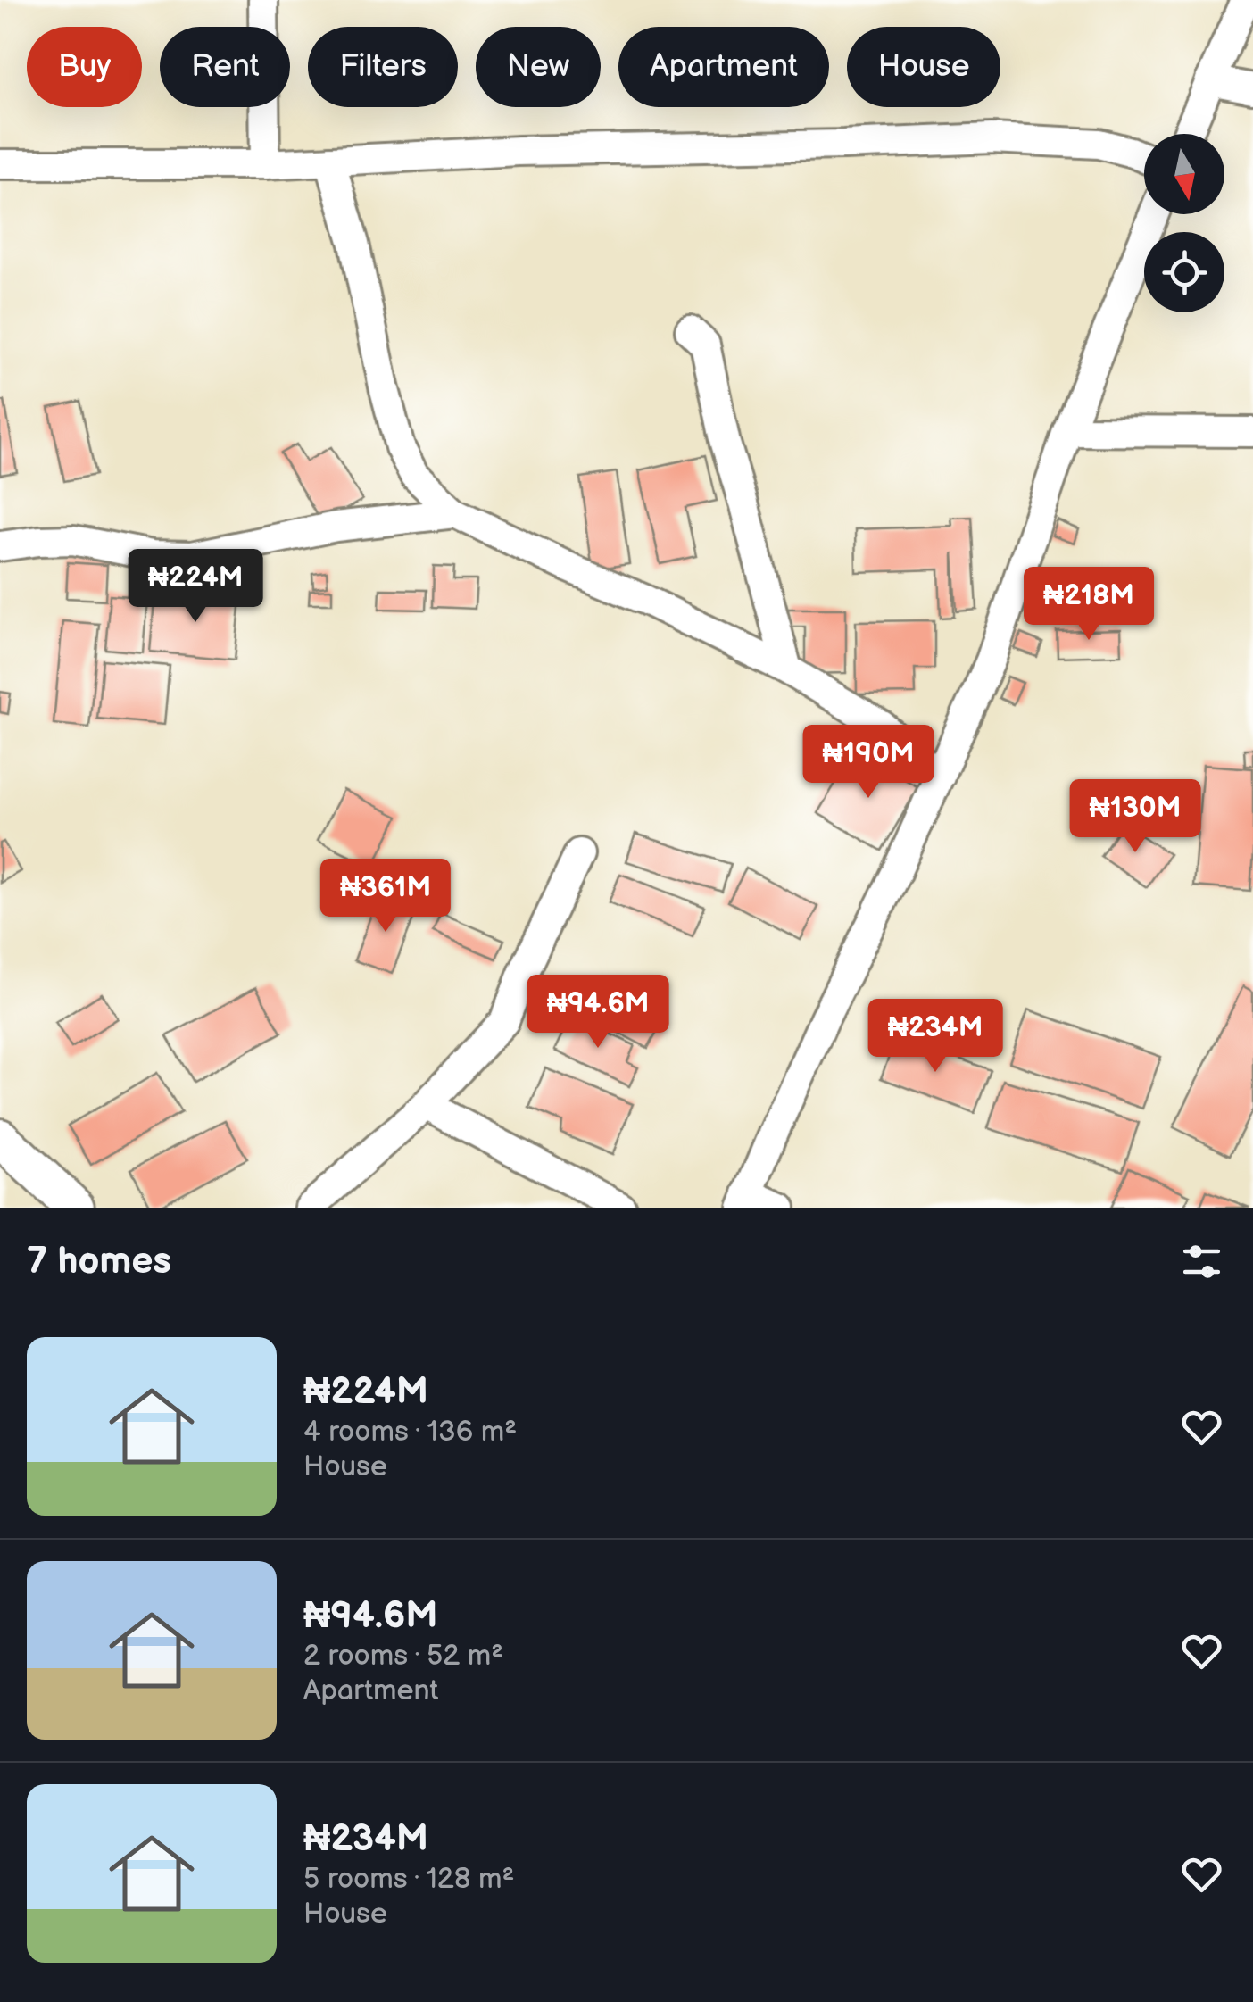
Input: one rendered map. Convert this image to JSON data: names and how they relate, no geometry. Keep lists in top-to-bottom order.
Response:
{
  "north": "bottom",
  "page": {
    "chip": [
      "Buy",
      "Rent",
      "Filters",
      "New",
      "Apartment",
      "House"
    ],
    "price": [
      "₦224M",
      "₦218M",
      "₦190M",
      "₦130M",
      "₦361M",
      "₦94.6M",
      "₦234M"
    ],
    "heading": "7 homes",
    "list": [
      {
        "name": "₦224M",
        "note": "4 rooms · 136 m² · House"
      },
      {
        "name": "₦94.6M",
        "note": "2 rooms · 52 m² · Apartment"
      },
      {
        "name": "₦234M",
        "note": "5 rooms · 128 m² · House"
      }
    ]
  }
}
